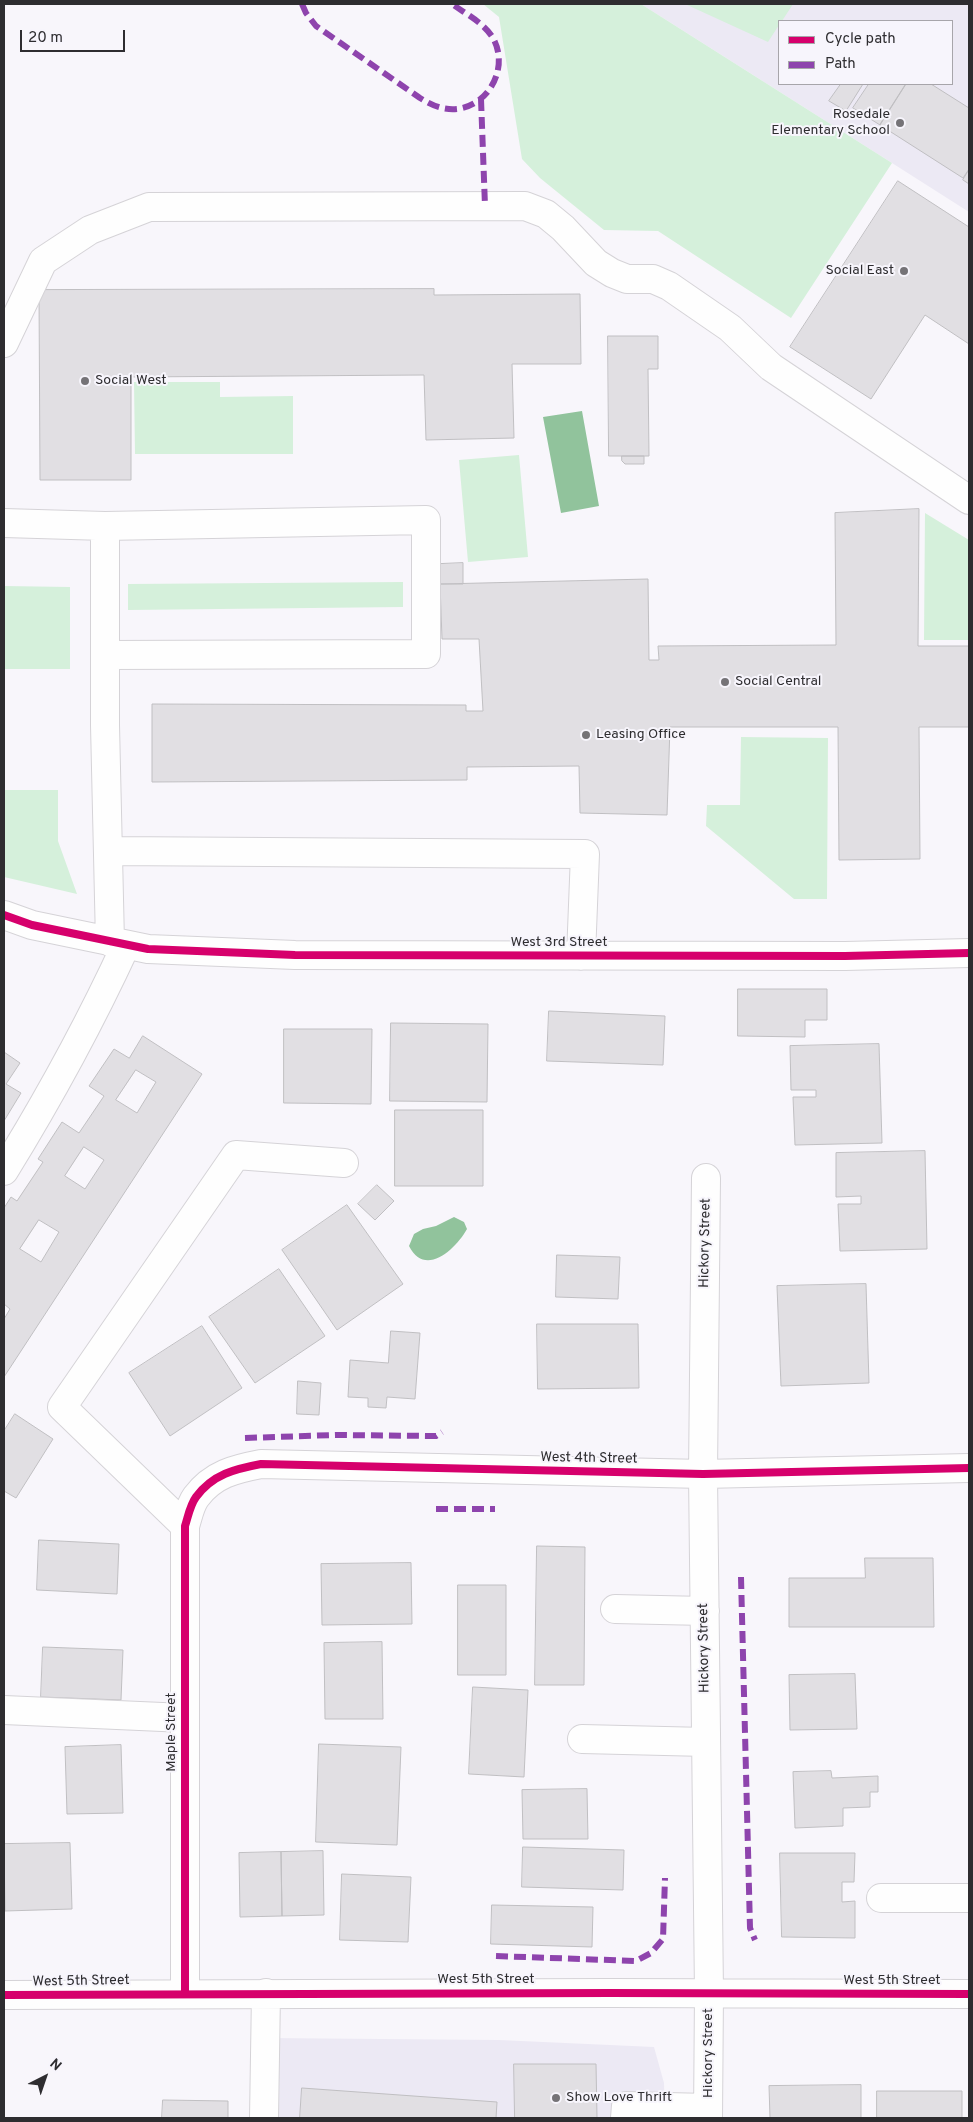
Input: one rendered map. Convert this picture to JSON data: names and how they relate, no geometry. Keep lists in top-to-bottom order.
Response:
{
  "streets": {
    "street": [
      "West 3rd Street",
      "Hickory Street",
      "West 4th Street",
      "Maple Street",
      "West 5th Street"
    ]
  },
  "crossings": [
    ["Hickory Street", "West 4th Street"],
    ["Hickory Street", "West 5th Street"],
    ["West 4th Street", "Maple Street"],
    ["Maple Street", "West 5th Street"]
  ],
  "places": [
    "Rosedale Elementary School",
    "Social East",
    "Social West",
    "Social Central",
    "Leasing Office",
    "Show Love Thrift"
  ],
  "legend": ["Cycle path", "Path"],
  "scale_bar": "20 m",
  "north": "top right"
}
